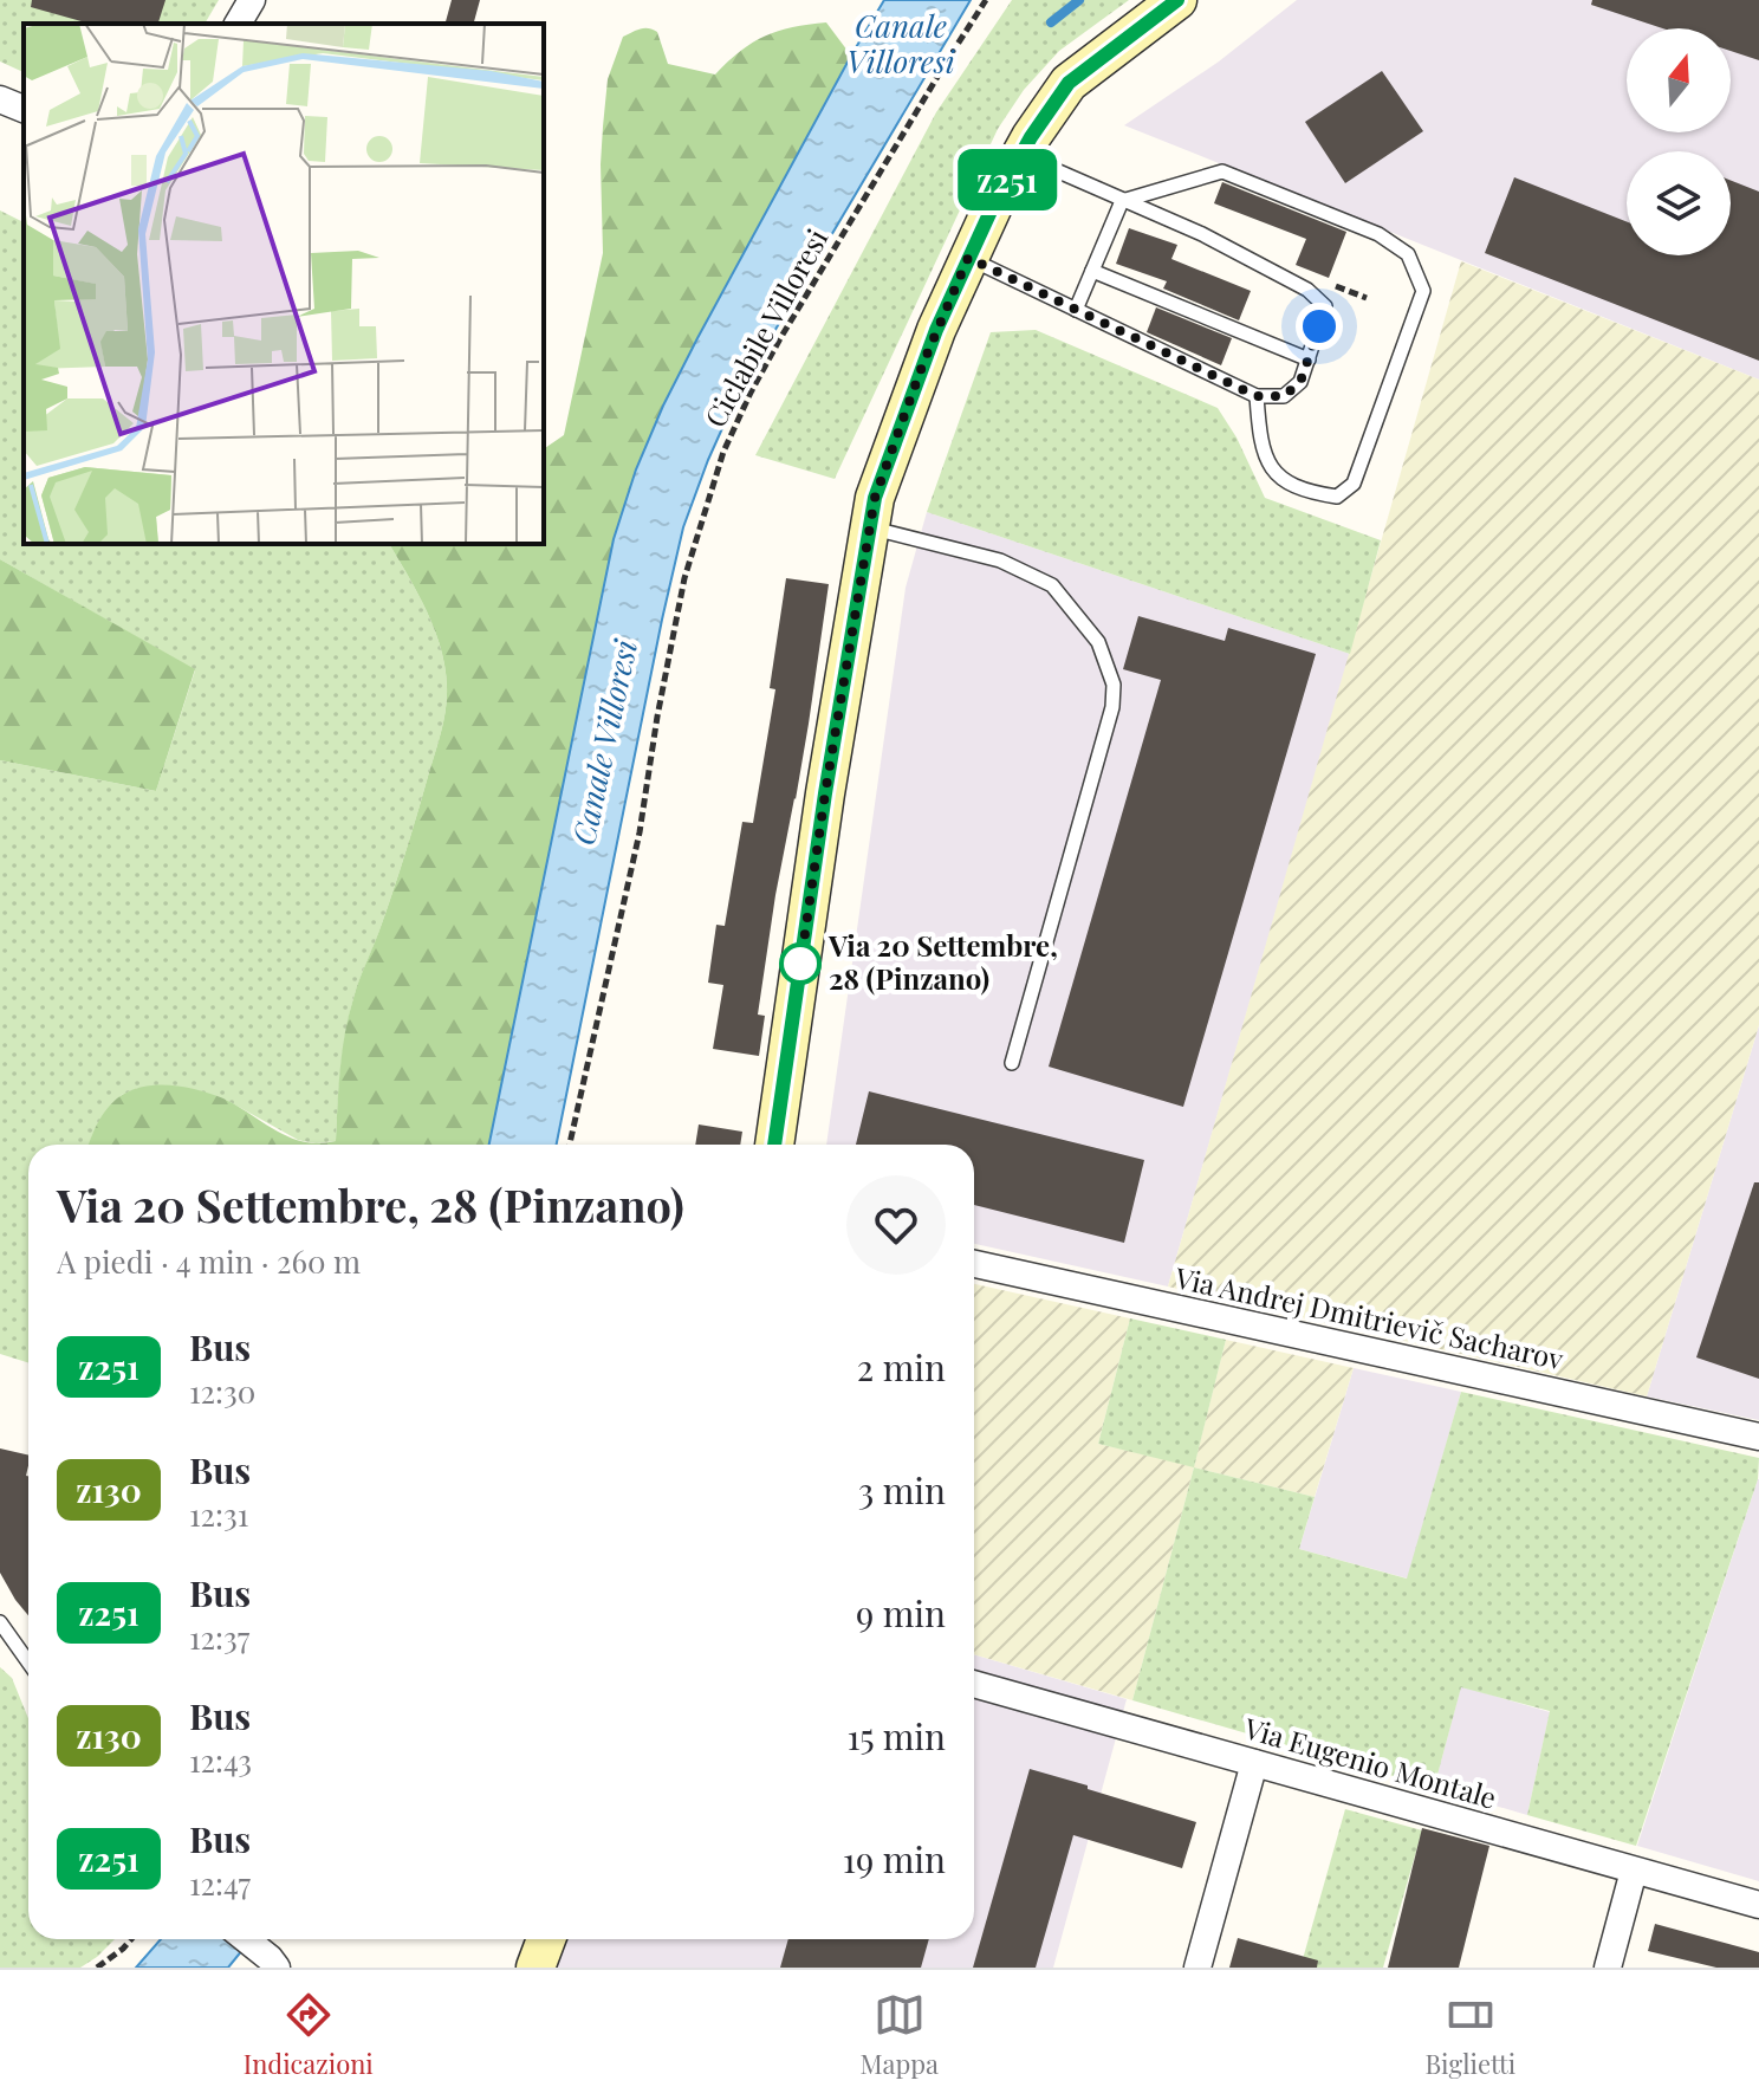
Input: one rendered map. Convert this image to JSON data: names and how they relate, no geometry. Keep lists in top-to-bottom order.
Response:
{
  "streets": {
    "street": ["Via Andrej Dmitrievič Sacharov", "Via Eugenio Montale"],
    "path": ["Ciclabile Villoresi"]
  },
  "water": ["Canale Villoresi"],
  "places": ["Via 20 Settembre, 28 (Pinzano)"],
  "lines": ["bus line z251"],
  "north": "top",
  "page": {
    "on_map": "z251",
    "heading": ["Via 20 Settembre, 28 (Pinzano)", "A piedi · 4 min · 260 m"],
    "list": [
      {
        "mark": "z251",
        "name": "Bus",
        "note": "12:30",
        "value": "2 min"
      },
      {
        "mark": "z130",
        "name": "Bus",
        "note": "12:31",
        "value": "3 min"
      },
      {
        "mark": "z251",
        "name": "Bus",
        "note": "12:37",
        "value": "9 min"
      },
      {
        "mark": "z130",
        "name": "Bus",
        "note": "12:43",
        "value": "15 min"
      },
      {
        "mark": "z251",
        "name": "Bus",
        "note": "12:47",
        "value": "19 min"
      }
    ],
    "tabs": ["Indicazioni", "Mappa", "Biglietti"]
  }
}
